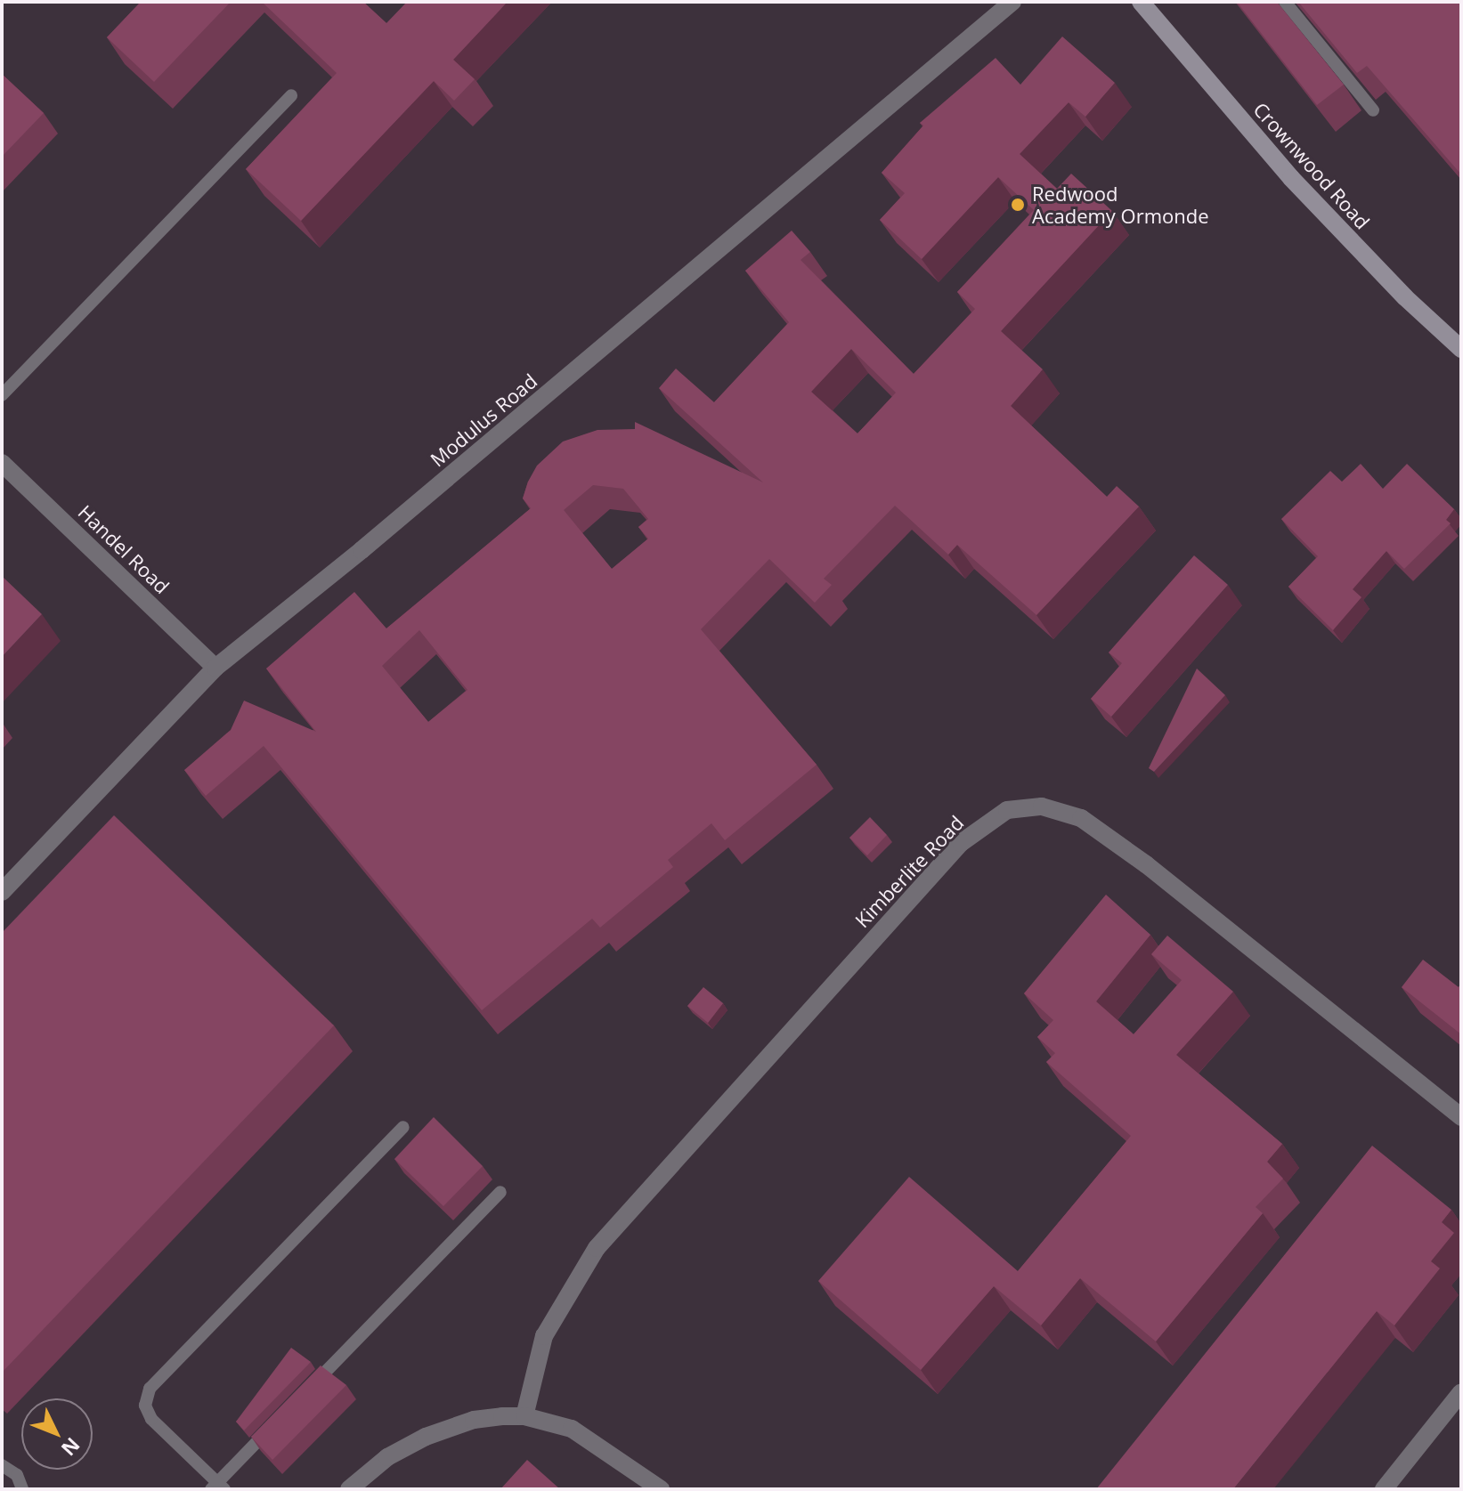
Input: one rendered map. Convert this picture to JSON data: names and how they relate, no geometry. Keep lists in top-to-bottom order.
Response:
{
  "streets": {
    "main road": ["Crownwood Road"],
    "street": ["Modulus Road", "Handel Road", "Kimberlite Road"]
  },
  "crossings": [
    ["Modulus Road", "Handel Road"]
  ],
  "places": ["Redwood Academy Ormonde"],
  "north": "bottom right"
}
